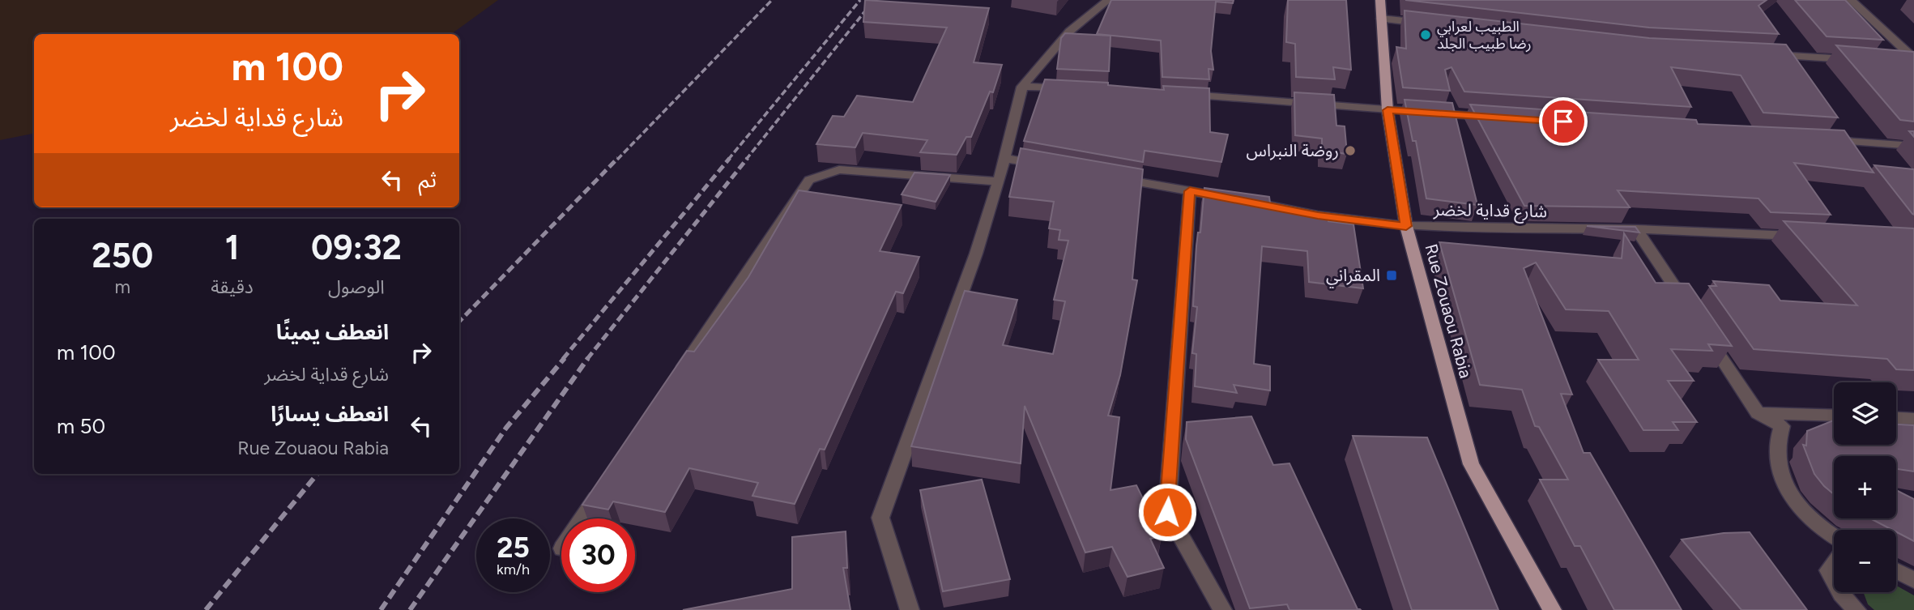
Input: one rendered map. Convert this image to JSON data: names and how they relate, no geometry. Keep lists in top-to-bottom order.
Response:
{
  "streets": {
    "main road": ["Rue Zouaou Rabia"],
    "street": ["شارع قداية لخضر"]
  },
  "crossings": [
    ["شارع قداية لخضر", "Rue Zouaou Rabia"]
  ],
  "places": {
    "other": ["الطبيب لعرابي رضا طبيب الجلد", "روضة النبراس"],
    "transit": ["المقراني"]
  },
  "page": {
    "turn": ["100 m", "شارع قداية لخضر"],
    "then": "ثم",
    "eta": [
      "09:32",
      "الوصول",
      "1",
      "دقيقة",
      "250",
      "m"
    ],
    "list": [
      {
        "name": "انعطف يمينًا",
        "note": "شارع قداية لخضر",
        "value": "100 m"
      },
      {
        "name": "انعطف يسارًا",
        "note": "Rue Zouaou Rabia",
        "value": "50 m"
      }
    ],
    "map_buttons": ["+", "−"],
    "speed": "25 km/h",
    "limit": "30"
  }
}
